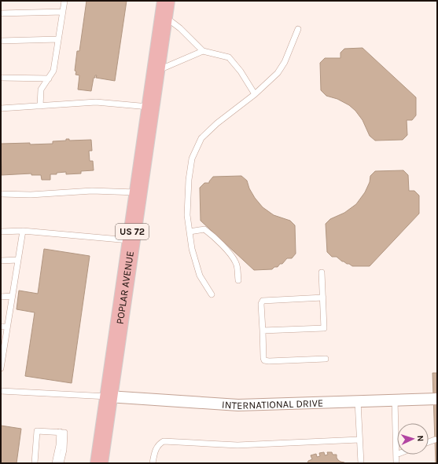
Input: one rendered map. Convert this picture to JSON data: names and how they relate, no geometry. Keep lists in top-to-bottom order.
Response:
{
  "streets": {
    "main road": ["US 72", "POPLAR AVENUE"],
    "street": ["INTERNATIONAL DRIVE"]
  },
  "crossings": [
    ["POPLAR AVENUE", "INTERNATIONAL DRIVE"]
  ],
  "north": "right"
}
